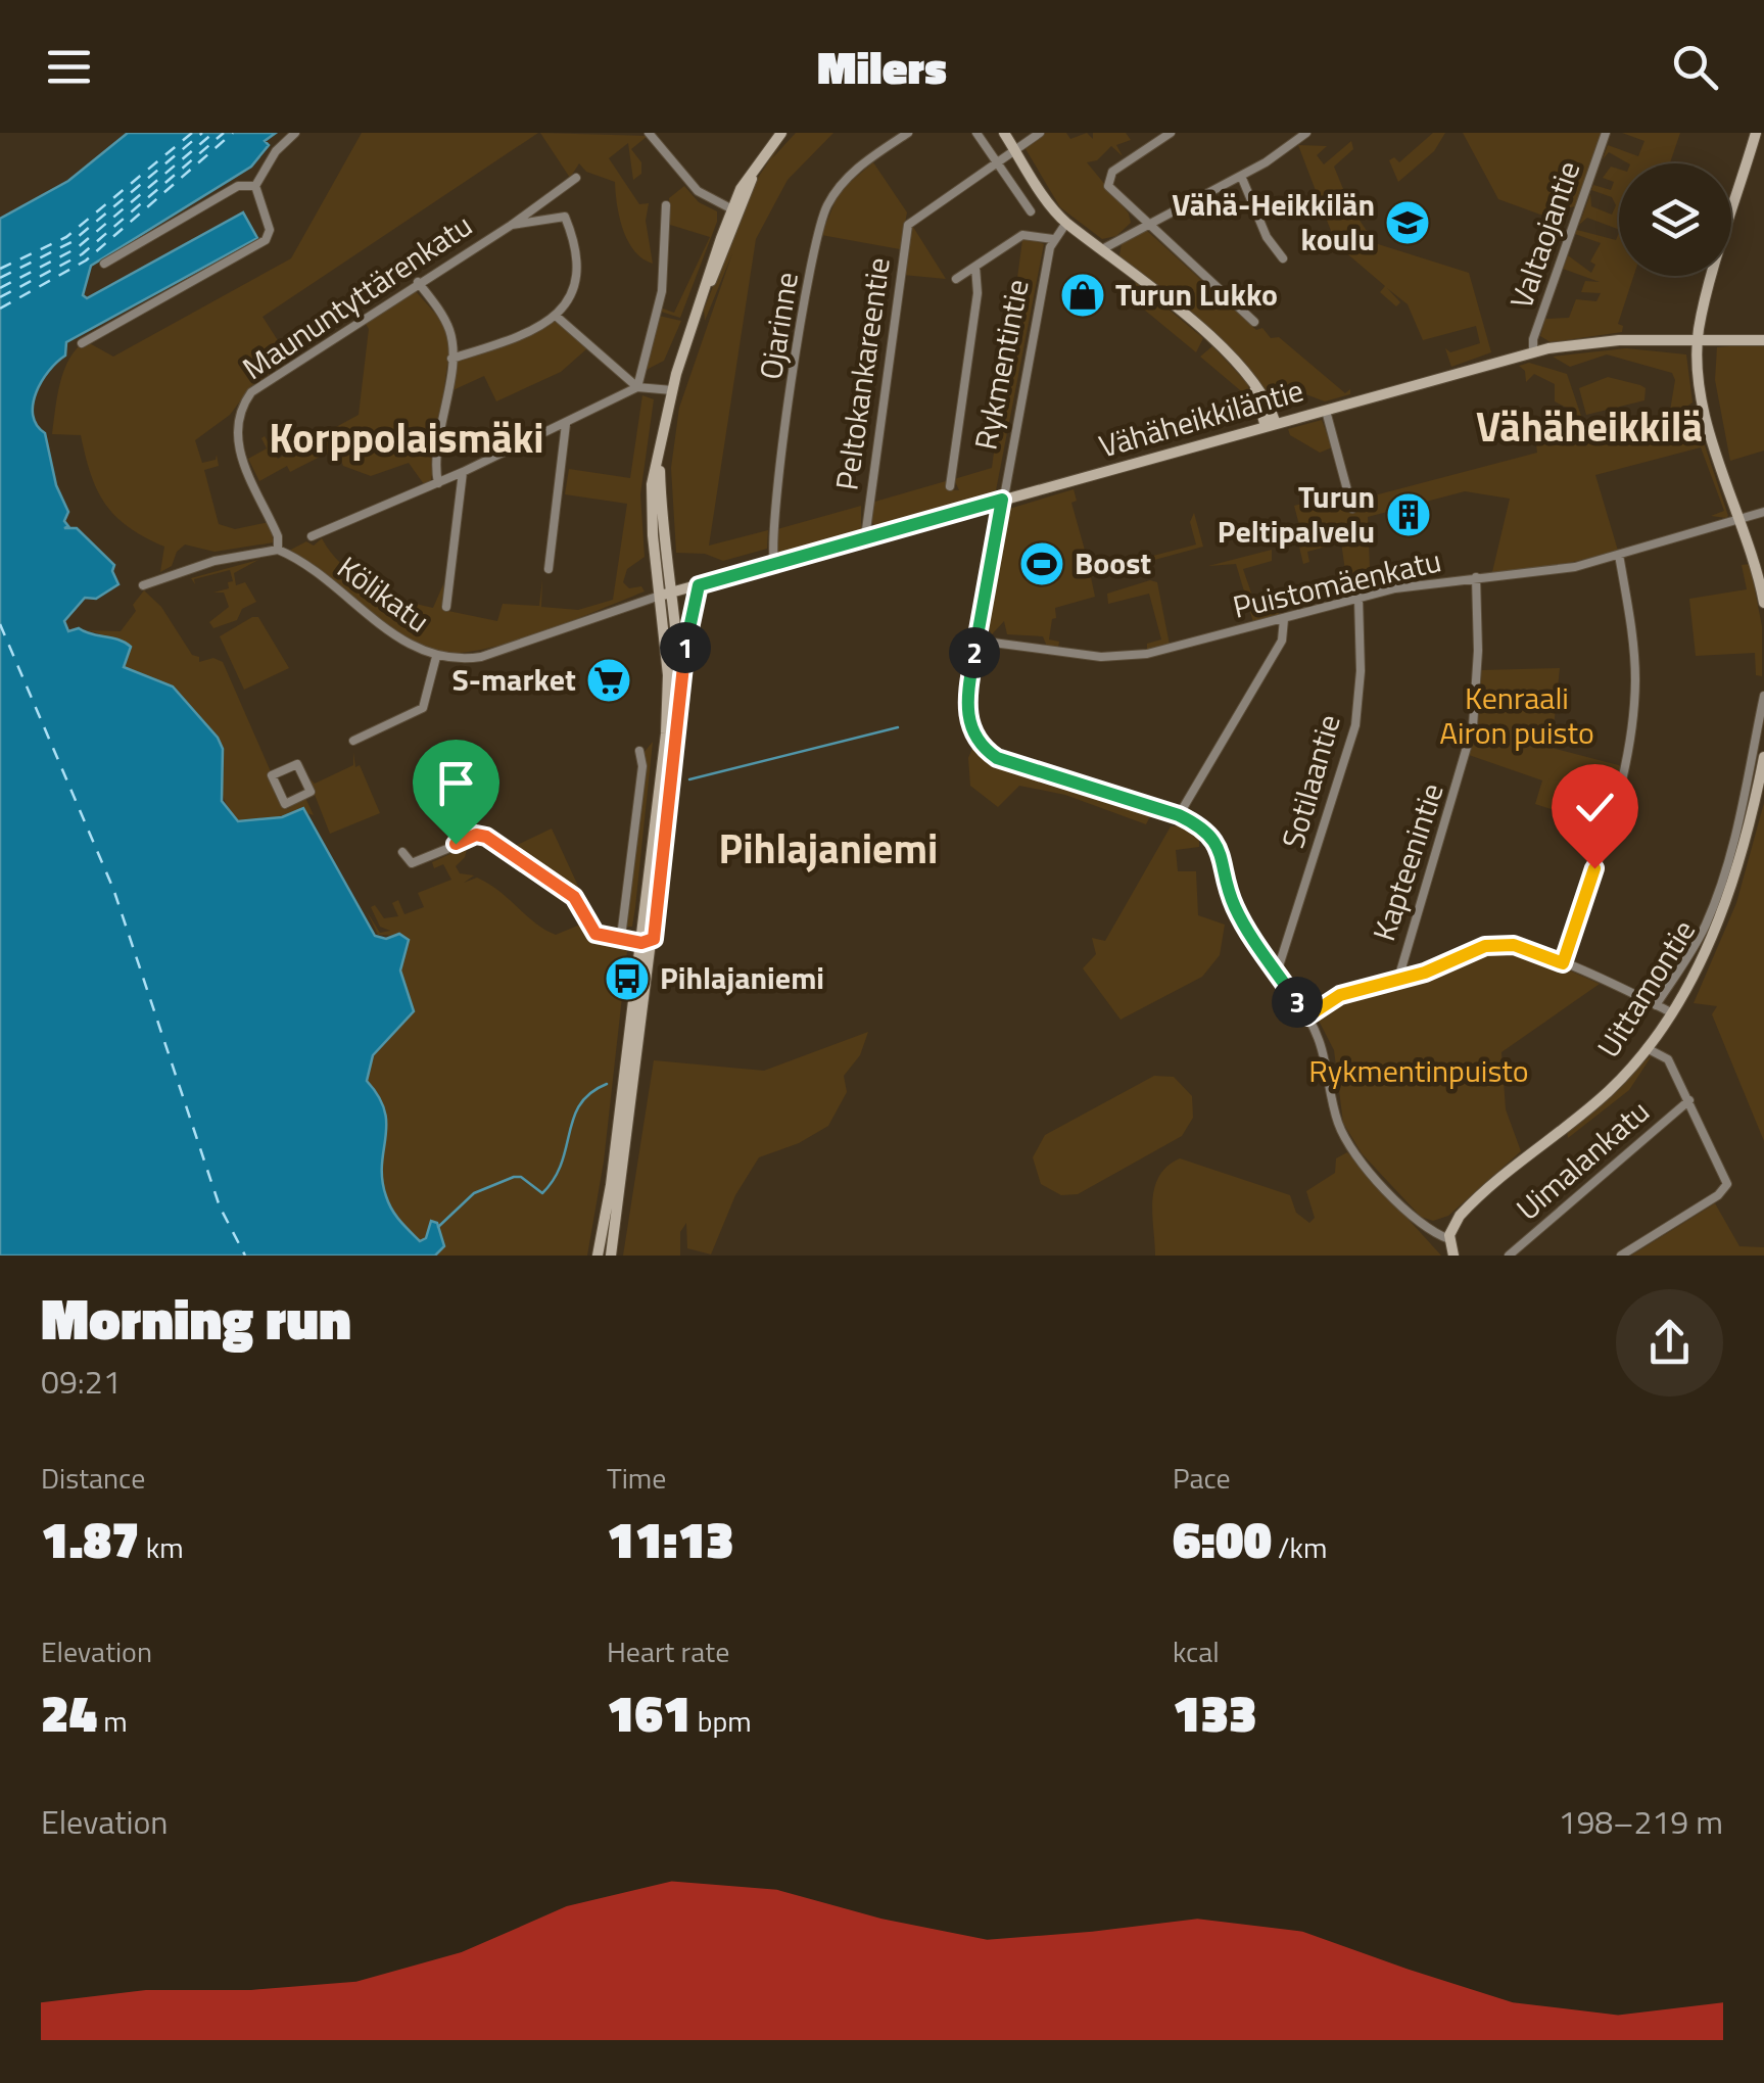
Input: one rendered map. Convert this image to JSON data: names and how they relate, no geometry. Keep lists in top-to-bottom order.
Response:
{
  "streets": {
    "street": [
      "Valtaojantie",
      "Maununtyttärenkatu",
      "Ojarinne",
      "Rykmentintie",
      "Peltokankareentie",
      "Vähäheikkiläntie",
      "Puistomäenkatu",
      "Kölikatu",
      "Sotilaantie",
      "Kapteenintie",
      "Uittamontie",
      "Uimalankatu"
    ]
  },
  "crossings": [
    ["Valtaojantie", "Vähäheikkiläntie"],
    ["Maununtyttärenkatu", "Kölikatu"],
    ["Ojarinne", "Vähäheikkiläntie"],
    ["Rykmentintie", "Vähäheikkiläntie"],
    ["Rykmentintie", "Puistomäenkatu"],
    ["Rykmentintie", "Sotilaantie"],
    ["Rykmentintie", "Uittamontie"],
    ["Peltokankareentie", "Vähäheikkiläntie"],
    ["Vähäheikkiläntie", "Kölikatu"],
    ["Puistomäenkatu", "Sotilaantie"],
    ["Puistomäenkatu", "Kapteenintie"]
  ],
  "districts": ["Vähäheikkilä", "Korppolaismäki", "Pihlajaniemi"],
  "parks": ["Kenraali Airon puisto", "Rykmentinpuisto"],
  "places": {
    "school or university": ["Vähä-Heikkilän koulu"],
    "shop": ["Turun Lukko"],
    "building": ["Turun Peltipalvelu"],
    "sports": ["Boost"],
    "supermarket": ["S-market"],
    "bus stop": ["Pihlajaniemi"]
  },
  "page": {
    "header": "Milers",
    "pins": ["1", "2", "3"],
    "heading": ["Morning run", "09:21"],
    "stats": [
      ["Distance", "1.87 km"],
      ["Time", "11:13"],
      ["Pace", "6:00 /km"],
      ["Elevation", "24 m"],
      ["Heart rate", "161 bpm"],
      ["kcal", "133"]
    ],
    "chart": ["Elevation", "198–219 m"]
  }
}
